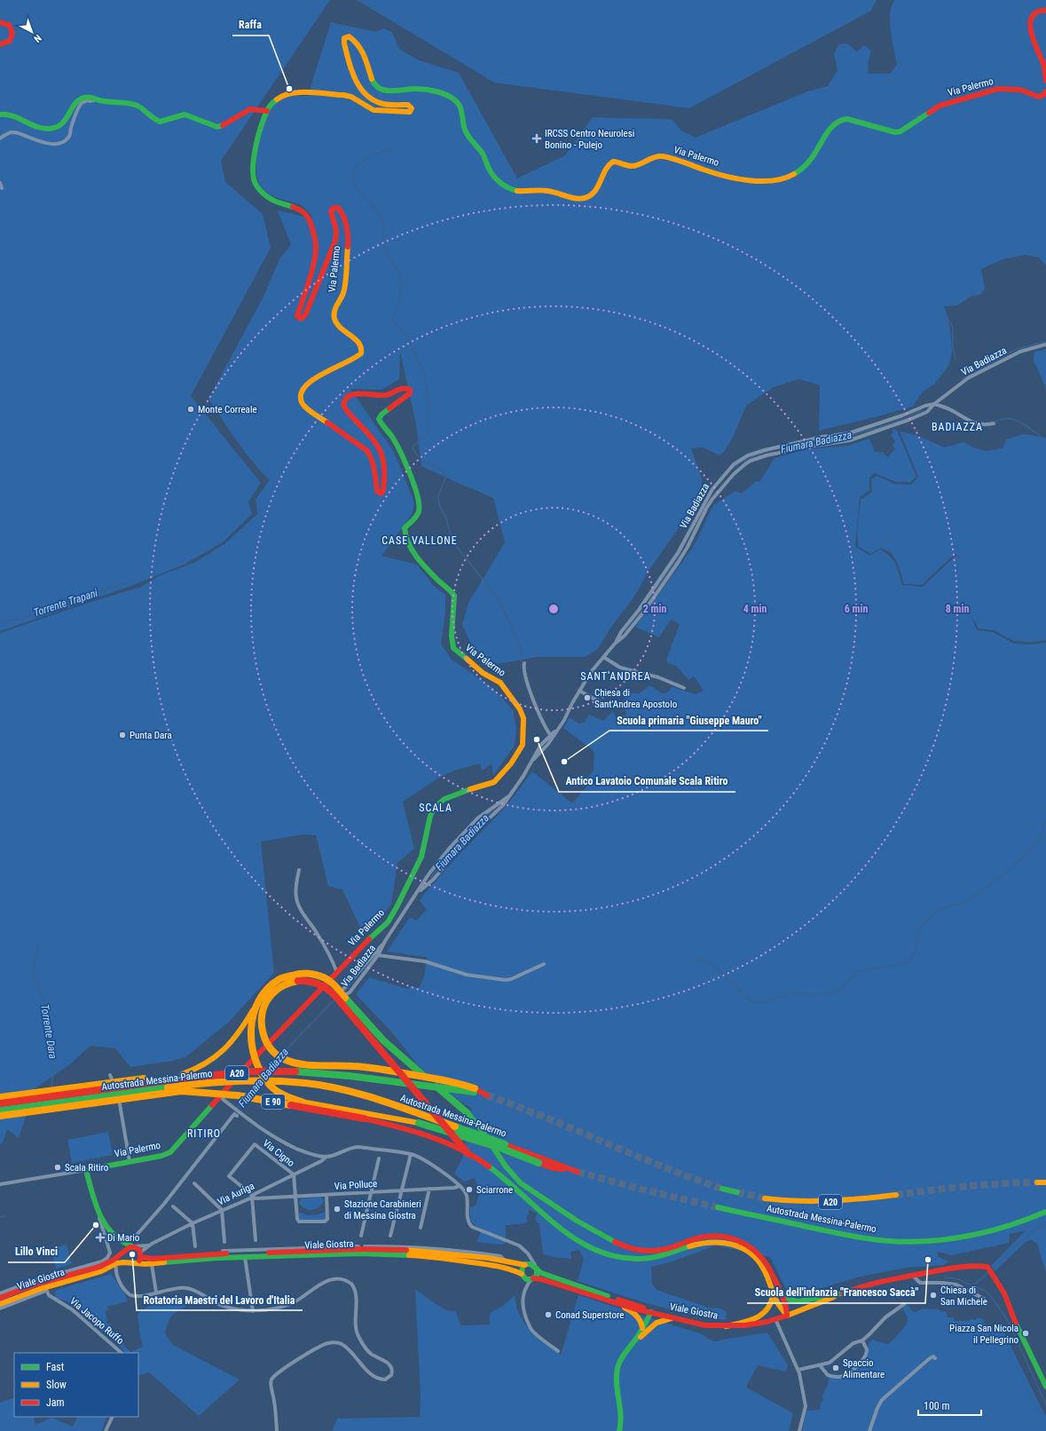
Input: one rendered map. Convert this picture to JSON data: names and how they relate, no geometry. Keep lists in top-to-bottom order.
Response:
{
  "streets": {
    "main road": [
      "Via Palermo",
      "A20",
      "Autostrada Messina-Palermo",
      "E 90",
      "Viale Giostra"
    ],
    "street": [
      "Via Badiazza",
      "Via Cigno",
      "Via Polluce",
      "Via Auriga",
      "Via Jacopo Ruffo"
    ]
  },
  "crossings": [
    ["Via Palermo", "Via Badiazza"],
    ["A20", "Autostrada Messina-Palermo"],
    ["Via Cigno", "Via Polluce"],
    ["Via Cigno", "Via Auriga"],
    ["Via Polluce", "Via Auriga"],
    ["Viale Giostra", "Via Jacopo Ruffo"]
  ],
  "districts": [
    "BADIAZZA",
    "CASE VALLONE",
    "SANT'ANDREA",
    "SCALA",
    "RITIRO"
  ],
  "water": ["Fiumara Badiazza", "Torrente Trapani", "Torrente Dara"],
  "places": {
    "other": [
      "Raffa",
      "Monte Correale",
      "Chiesa di Sant'Andrea Apostolo",
      "Punta Dara",
      "Antico Lavatoio Comunale Scala Ritiro",
      "Scuola primaria \"Giuseppe Mauro\"",
      "Scala Ritiro",
      "Sciarrone",
      "Stazione Carabinieri di Messina Giostra",
      "Lillo Vinci",
      "Rotatoria Maestri del Lavoro d'Italia",
      "Scuola dell'infanzia \"Francesco Saccà\"",
      "Chiesa di San Michele",
      "Conad Superstore",
      "Piazza San Nicola il Pellegrino",
      "Spaccio Alimentare"
    ],
    "health": ["IRCSS Centro Neurolesi Bonino - Pulejo", "Di Mario"]
  },
  "legend": ["Fast", "Slow", "Jam"],
  "scale_bar": "100 m",
  "north": "bottom right",
  "rings": [
    "2 min",
    "4 min",
    "6 min",
    "8 min"
  ]
}
